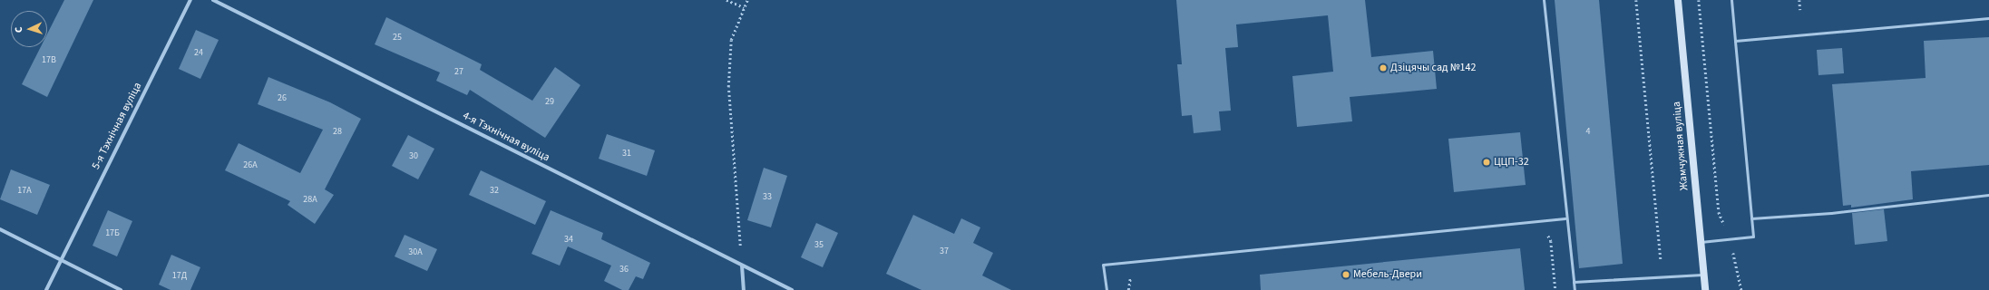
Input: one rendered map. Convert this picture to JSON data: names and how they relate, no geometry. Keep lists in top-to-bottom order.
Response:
{
  "streets": {
    "main road": ["Жамчужная вуліца"],
    "street": ["5-я Тэхнічная вуліца", "4-я Тэхнічная вуліца"]
  },
  "places": ["Дзіцячы сад №142", "ЦЦП-32", "Мебель-Двери"],
  "house_numbers": [
    "25",
    "24",
    "17В",
    "27",
    "26",
    "29",
    "28",
    "4",
    "31",
    "30",
    "26А",
    "17А",
    "32",
    "33",
    "28А",
    "17Б",
    "34",
    "35",
    "37",
    "30А",
    "36",
    "17Д"
  ],
  "north": "left"
}
